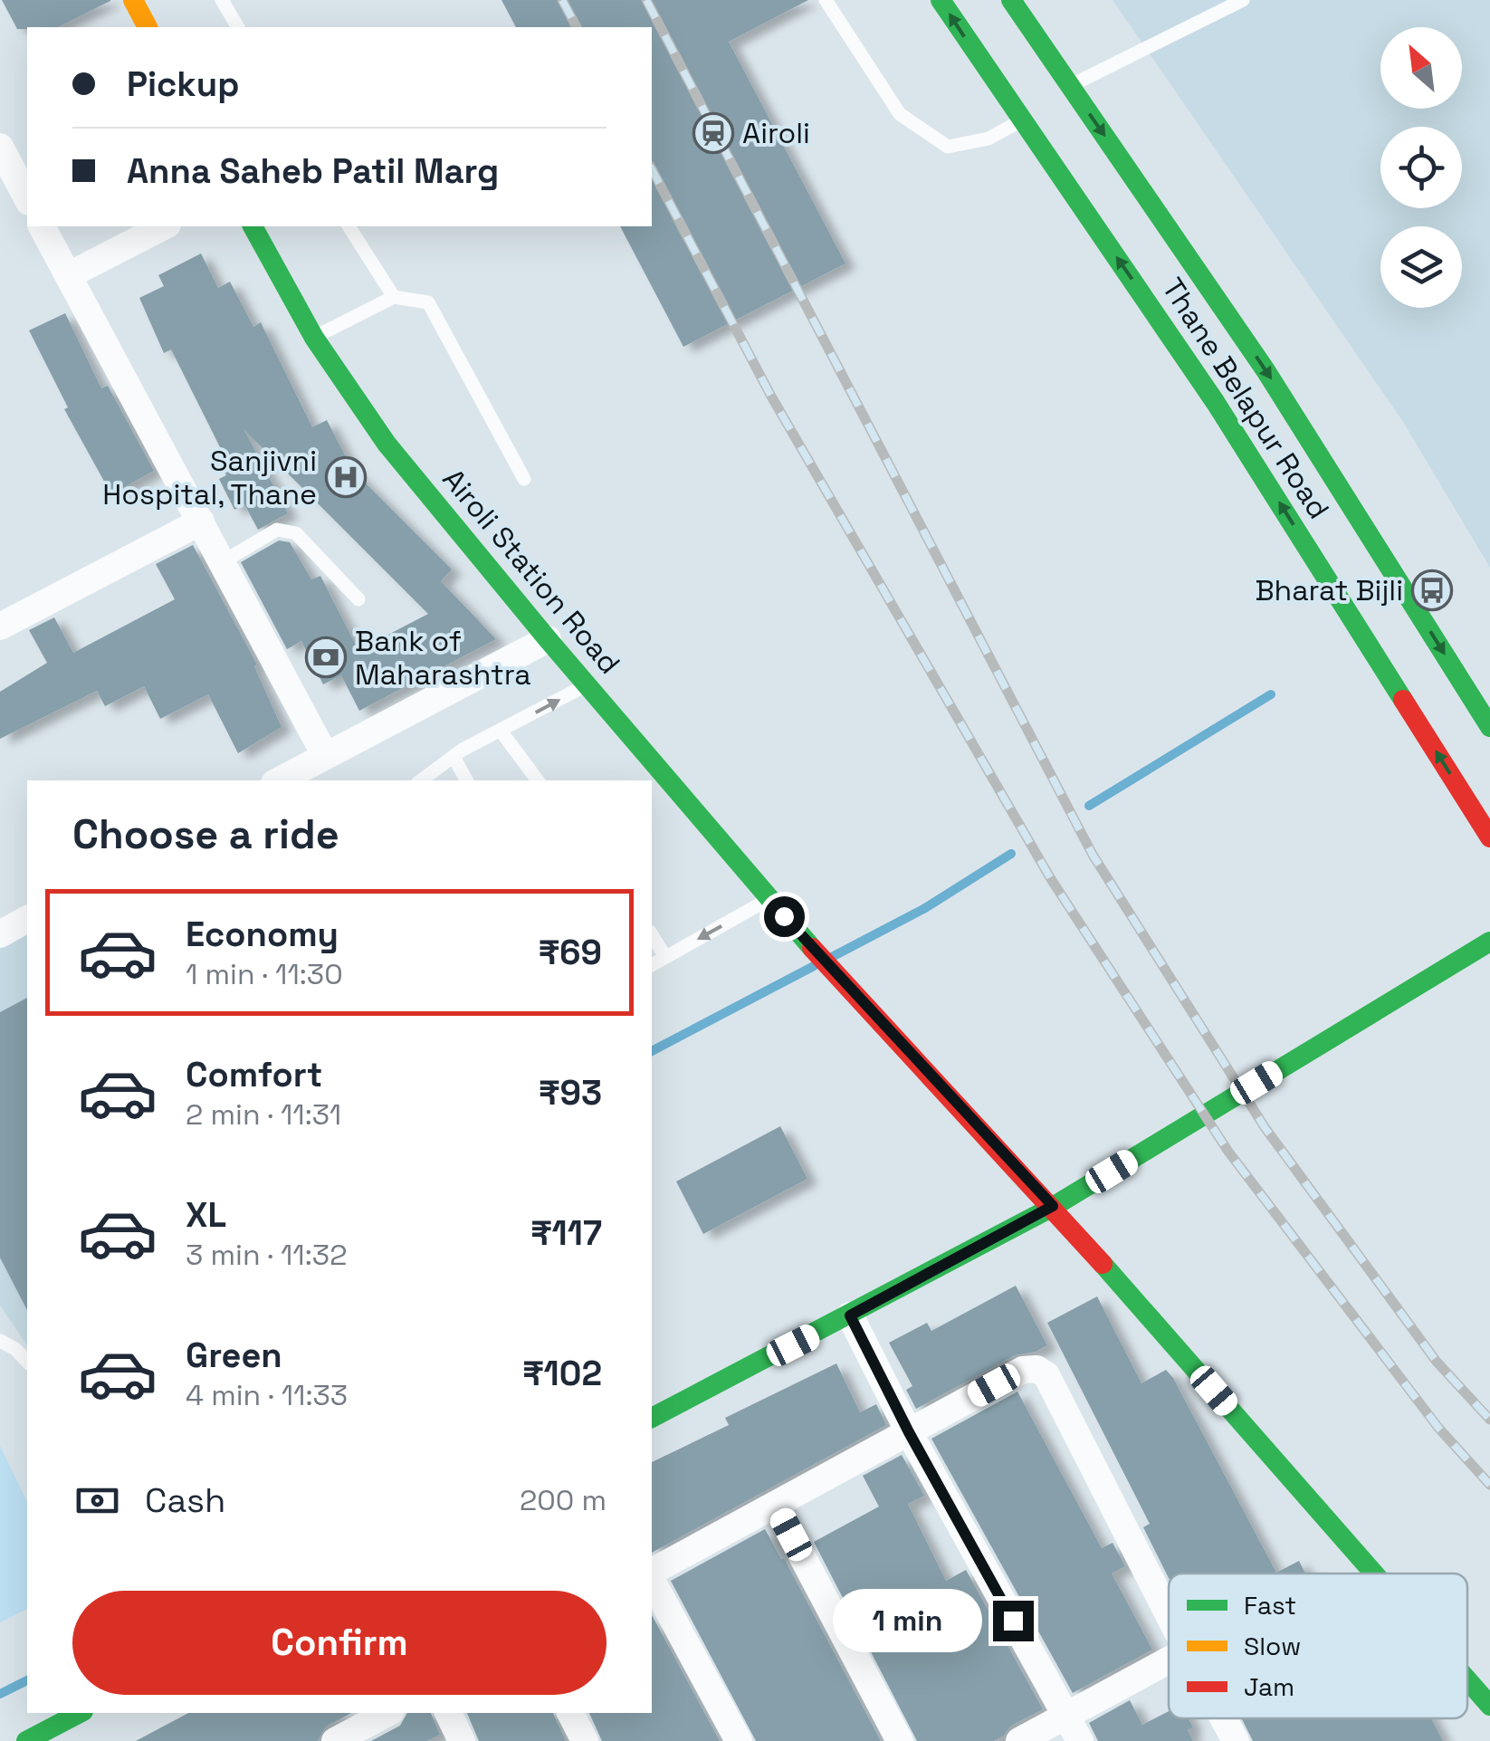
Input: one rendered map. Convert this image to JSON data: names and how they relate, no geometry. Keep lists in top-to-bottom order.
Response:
{
  "streets": {
    "main road": ["Thane Belapur Road", "Airoli Station Road"]
  },
  "places": {
    "station": ["Airoli"],
    "hospital": ["Sanjivni Hospital, Thane"],
    "bus stop": ["Bharat Bijli"],
    "bank": ["Bank of Maharashtra"]
  },
  "legend": ["Fast", "Slow", "Jam"],
  "north": "top left",
  "page": {
    "banner": ["Pickup", "Anna Saheb Patil Marg"],
    "heading": "Choose a ride",
    "list": [
      {
        "name": "Economy",
        "note": "1 min · 11:30",
        "value": "₹69"
      },
      {
        "name": "Comfort",
        "note": "2 min · 11:31",
        "value": "₹93"
      },
      {
        "name": "XL",
        "note": "3 min · 11:32",
        "value": "₹117"
      },
      {
        "name": "Green",
        "note": "4 min · 11:33",
        "value": "₹102"
      }
    ],
    "pay": ["Cash", "200 m"],
    "buttons": "Confirm",
    "bubble": "1 min"
  }
}
